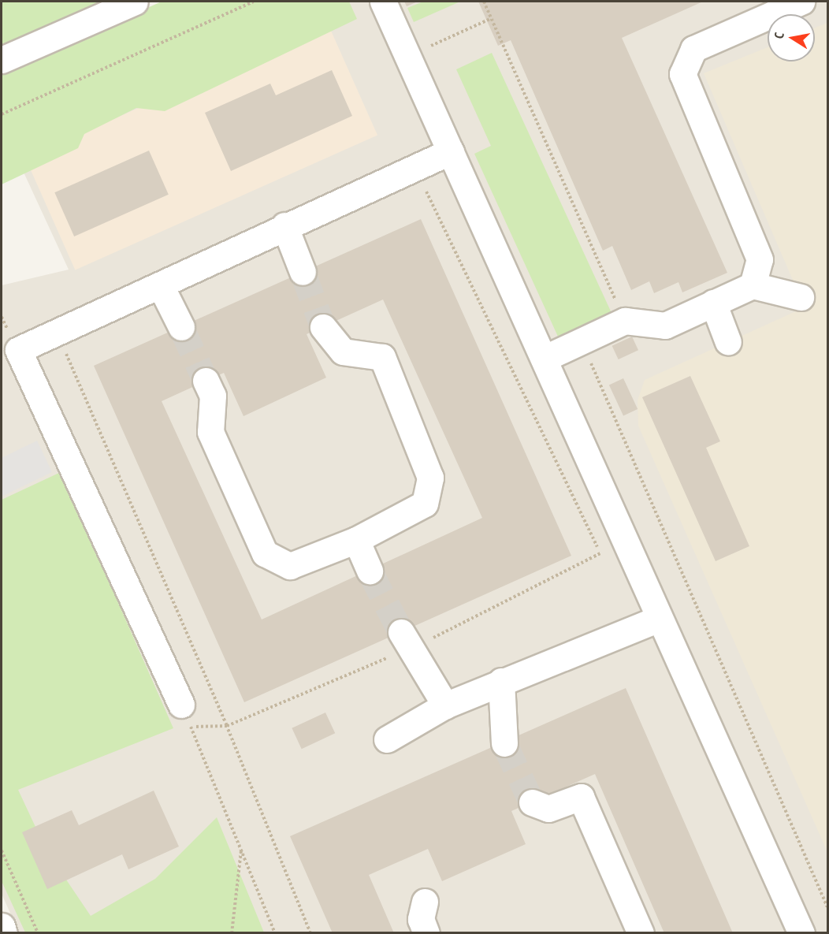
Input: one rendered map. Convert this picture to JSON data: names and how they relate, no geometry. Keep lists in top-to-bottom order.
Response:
{
  "north": "left"
}
